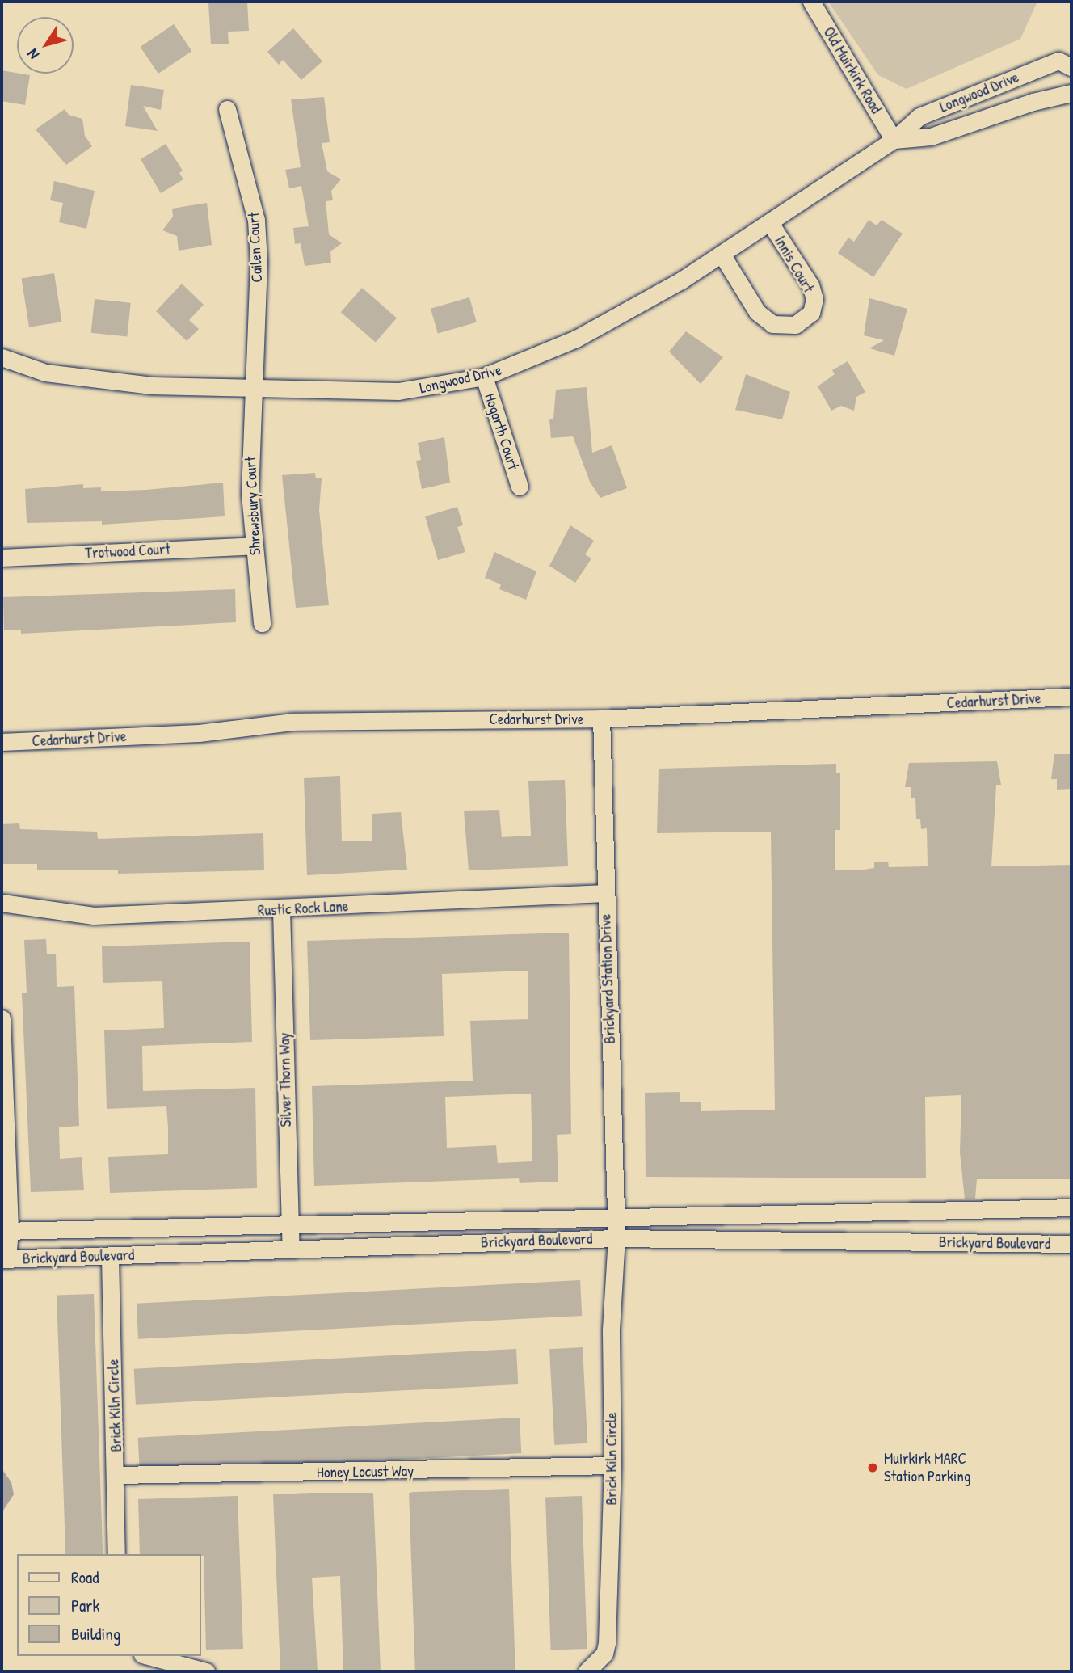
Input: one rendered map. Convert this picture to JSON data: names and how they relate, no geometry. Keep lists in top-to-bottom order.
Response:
{
  "streets": {
    "street": [
      "Old Muirkirk Road",
      "Longwood Drive",
      "Cailen Court",
      "Innis Court",
      "Hogarth Court",
      "Shrewsbury Court",
      "Trotwood Court",
      "Cedarhurst Drive",
      "Rustic Rock Lane",
      "Brickyard Station Drive",
      "Silver Thorn Way",
      "Brickyard Boulevard",
      "Brick Kiln Circle",
      "Honey Locust Way"
    ]
  },
  "crossings": [
    ["Old Muirkirk Road", "Longwood Drive"],
    ["Longwood Drive", "Cailen Court"],
    ["Longwood Drive", "Innis Court"],
    ["Longwood Drive", "Hogarth Court"],
    ["Longwood Drive", "Shrewsbury Court"],
    ["Cailen Court", "Shrewsbury Court"],
    ["Shrewsbury Court", "Trotwood Court"],
    ["Cedarhurst Drive", "Brickyard Station Drive"],
    ["Rustic Rock Lane", "Brickyard Station Drive"],
    ["Rustic Rock Lane", "Silver Thorn Way"],
    ["Brickyard Station Drive", "Brickyard Boulevard"],
    ["Brickyard Station Drive", "Brick Kiln Circle"],
    ["Silver Thorn Way", "Brickyard Boulevard"],
    ["Brickyard Boulevard", "Brick Kiln Circle"],
    ["Brick Kiln Circle", "Honey Locust Way"]
  ],
  "places": ["Muirkirk MARC Station Parking"],
  "legend": ["Road", "Park", "Building"],
  "north": "bottom left"
}
